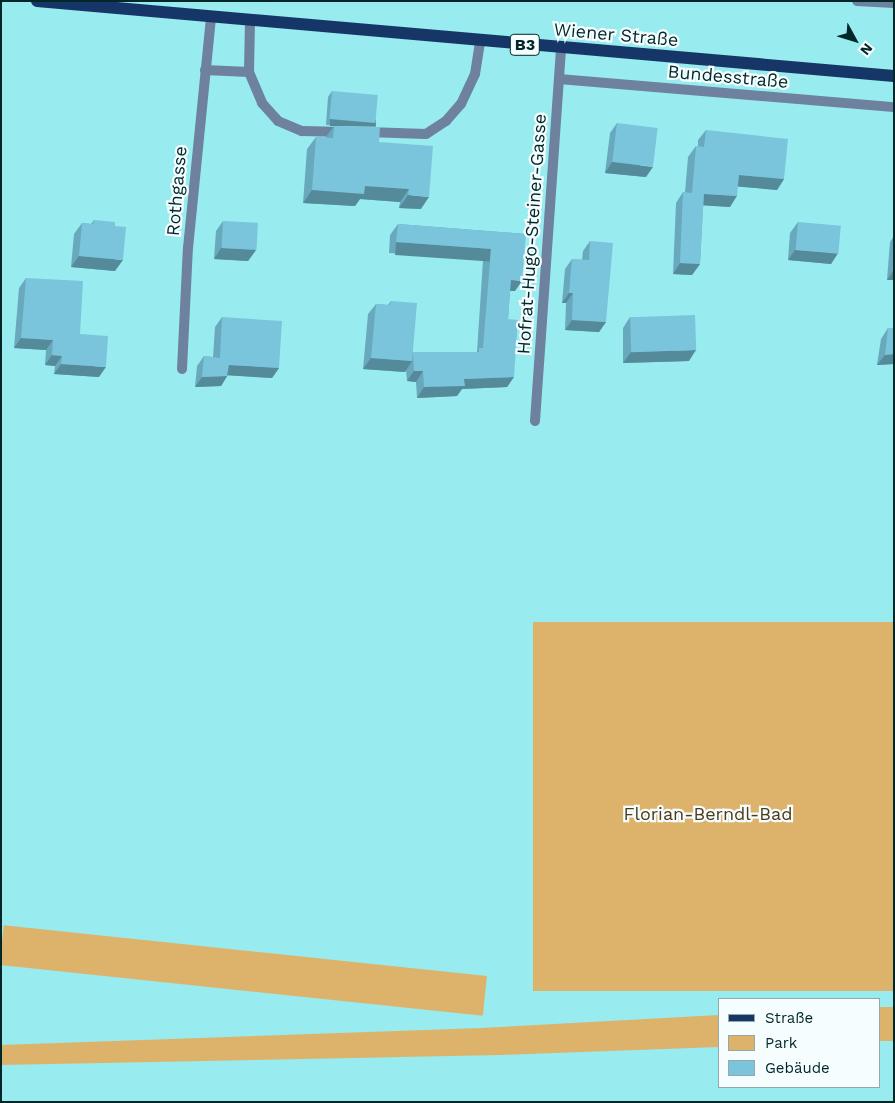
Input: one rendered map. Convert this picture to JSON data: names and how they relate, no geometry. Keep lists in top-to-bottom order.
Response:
{
  "streets": {
    "main road": ["Wiener Straße", "B3"],
    "street": ["Bundesstraße", "Rothgasse", "Hofrat-Hugo-Steiner-Gasse"]
  },
  "crossings": [
    ["Wiener Straße", "Rothgasse"],
    ["Wiener Straße", "Hofrat-Hugo-Steiner-Gasse"],
    ["Bundesstraße", "Hofrat-Hugo-Steiner-Gasse"]
  ],
  "parks": ["Florian-Berndl-Bad"],
  "legend": ["Straße", "Park", "Gebäude"],
  "north": "bottom right"
}
